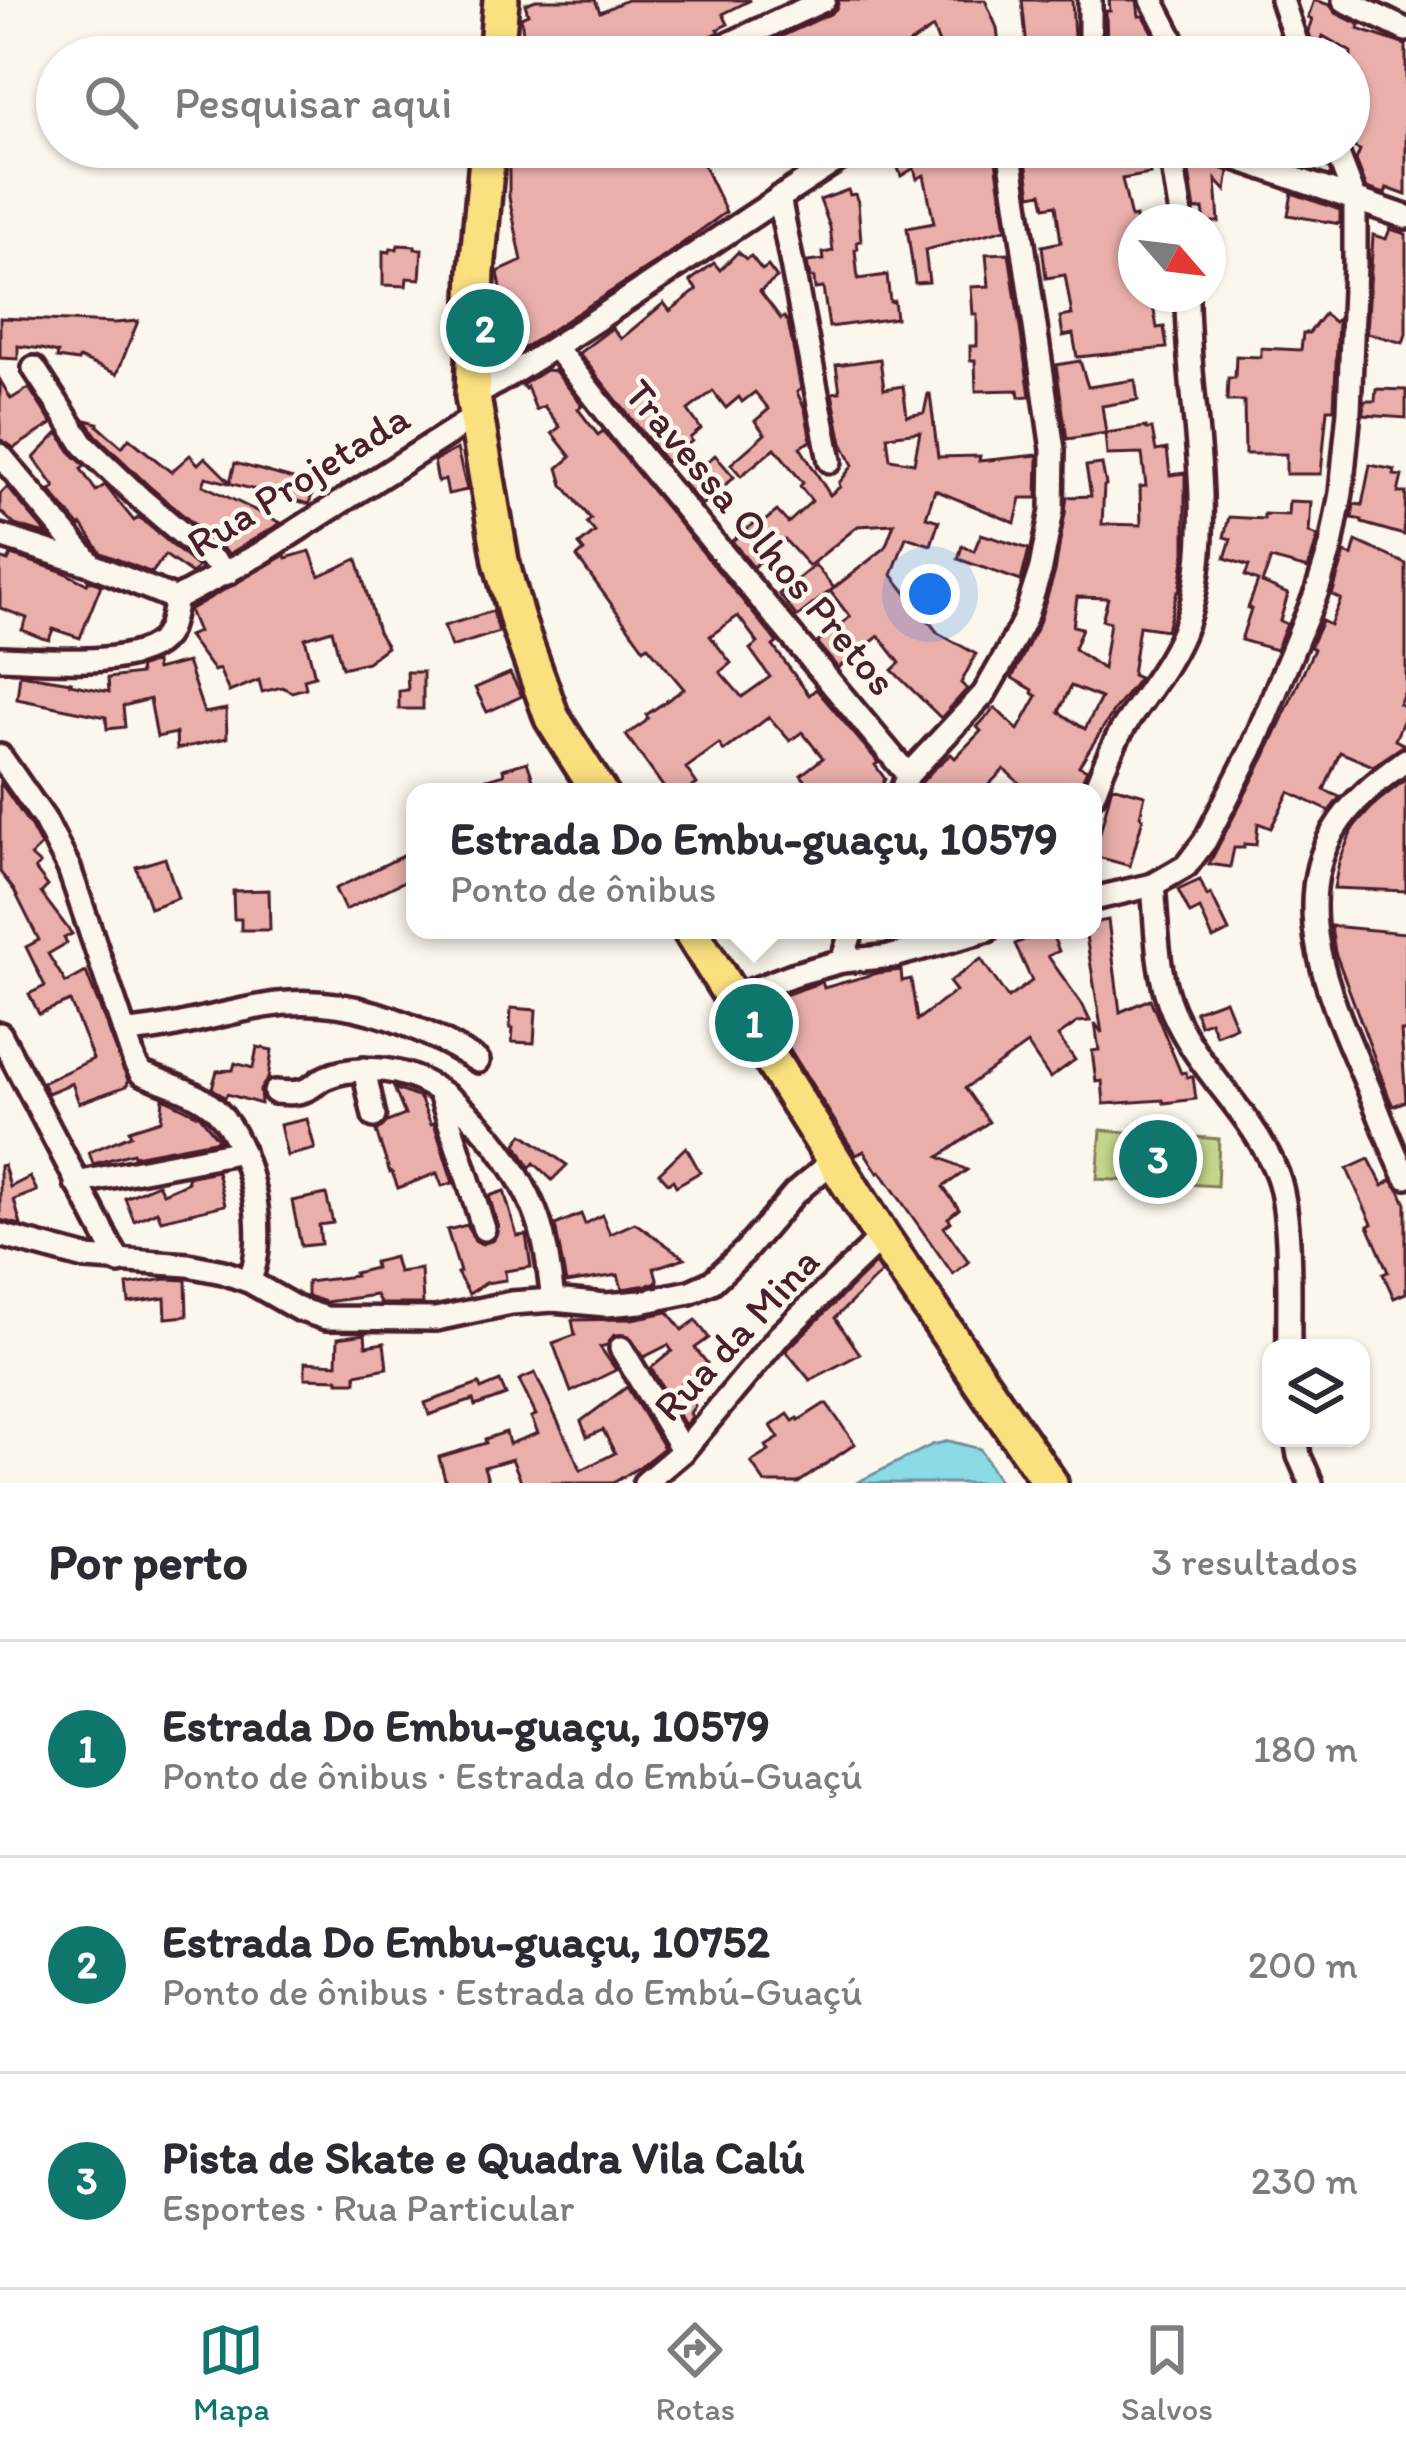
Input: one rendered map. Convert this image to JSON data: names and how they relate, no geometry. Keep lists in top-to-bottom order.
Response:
{
  "streets": {
    "street": ["Rua Projetada", "Travessa Olhos Pretos", "Rua da Mina"]
  },
  "crossings": [
    ["Rua Projetada", "Travessa Olhos Pretos"]
  ],
  "north": "bottom right",
  "page": {
    "search": "Pesquisar aqui",
    "pins": ["2", "1", "3"],
    "popup": ["Estrada Do Embu-guaçu, 10579", "Ponto de ônibus"],
    "heading": ["Por perto", "3 resultados"],
    "list": [
      {
        "mark": "1",
        "name": "Estrada Do Embu-guaçu, 10579",
        "note": "Ponto de ônibus · Estrada do Embú-Guaçú",
        "value": "180 m"
      },
      {
        "mark": "2",
        "name": "Estrada Do Embu-guaçu, 10752",
        "note": "Ponto de ônibus · Estrada do Embú-Guaçú",
        "value": "200 m"
      },
      {
        "mark": "3",
        "name": "Pista de Skate e Quadra Vila Calú",
        "note": "Esportes · Rua Particular",
        "value": "230 m"
      }
    ],
    "nav": ["Mapa", "Rotas", "Salvos"]
  }
}
